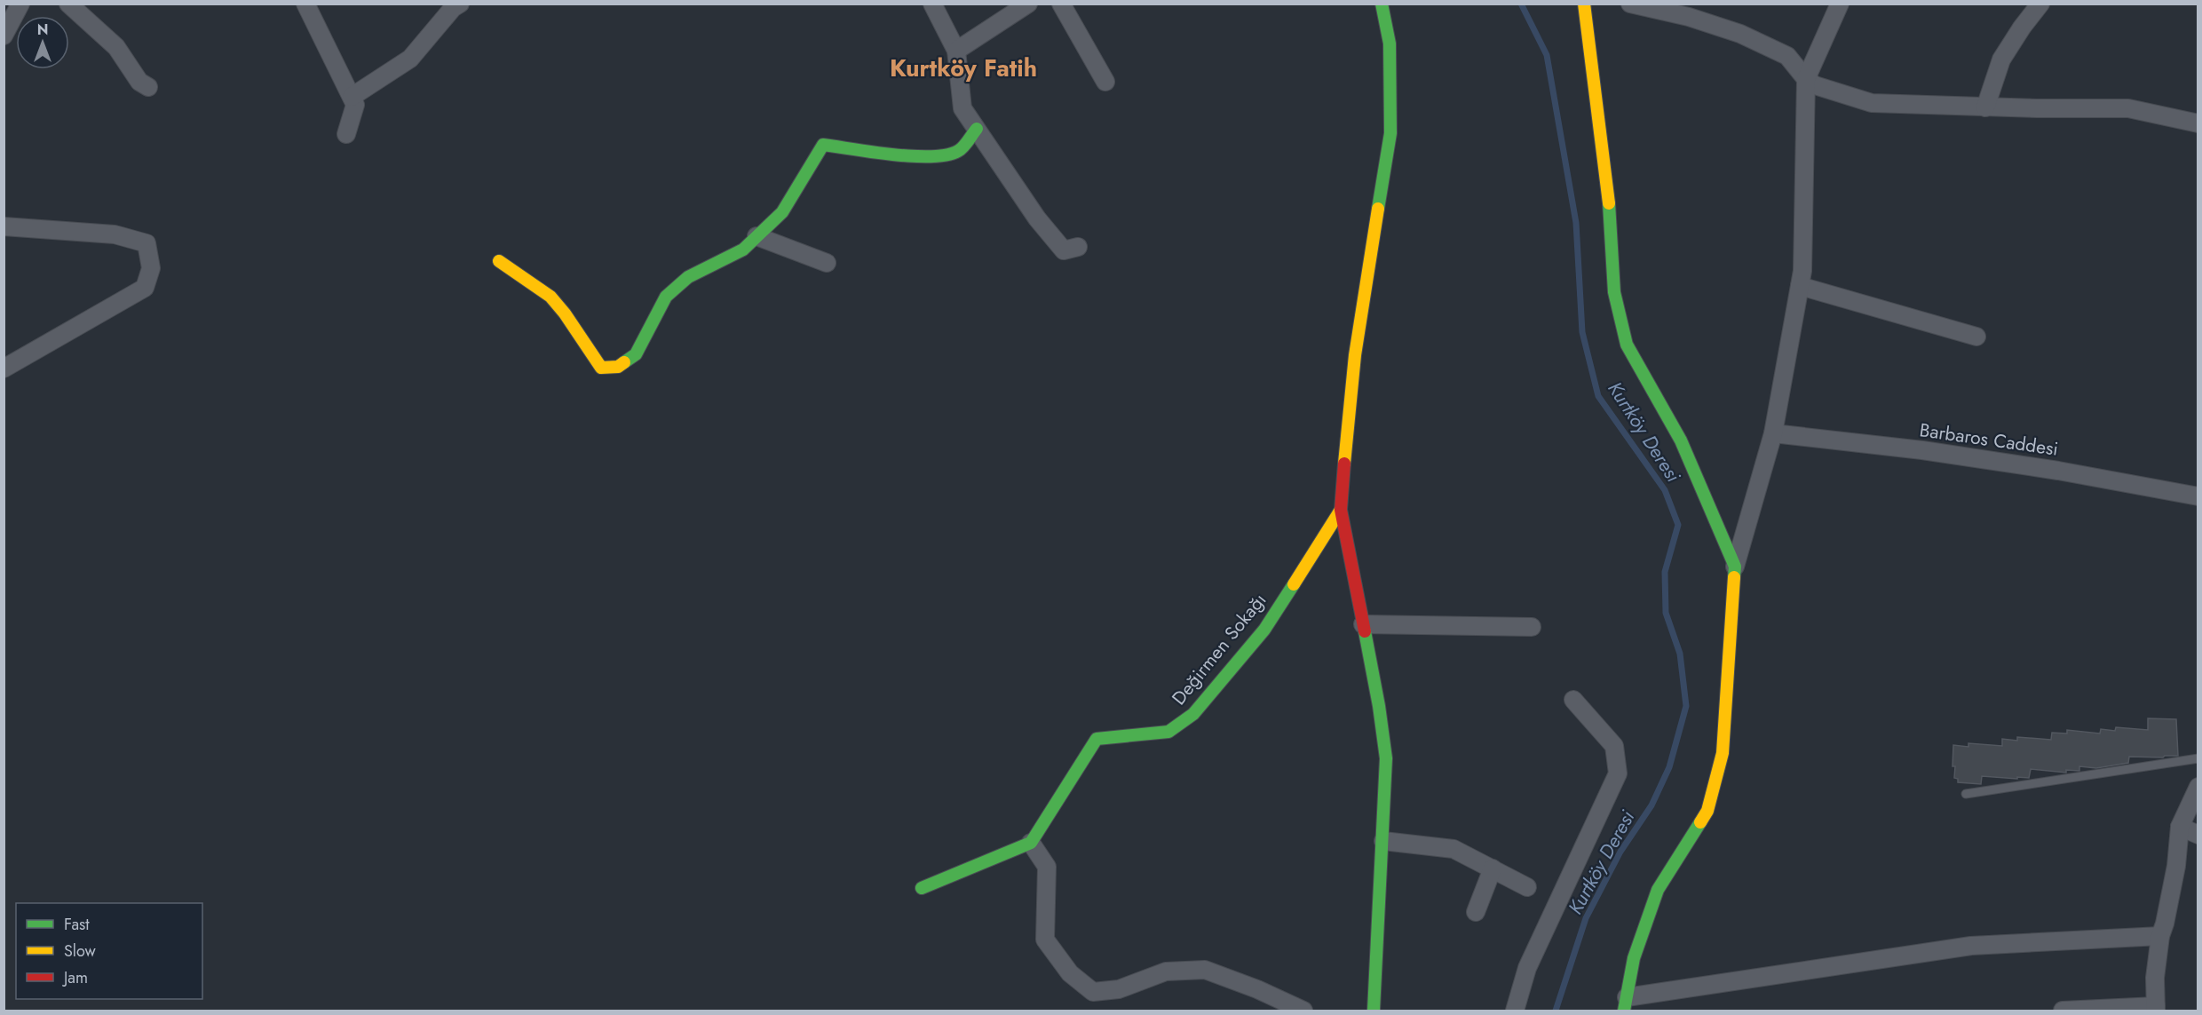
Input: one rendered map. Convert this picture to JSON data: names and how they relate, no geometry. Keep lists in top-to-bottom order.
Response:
{
  "streets": {
    "street": ["Barbaros Caddesi", "Değirmen Sokağı"]
  },
  "districts": ["Kurtköy Fatih"],
  "water": ["Kurtköy Deresi"],
  "legend": ["Fast", "Slow", "Jam"],
  "north": "top"
}
